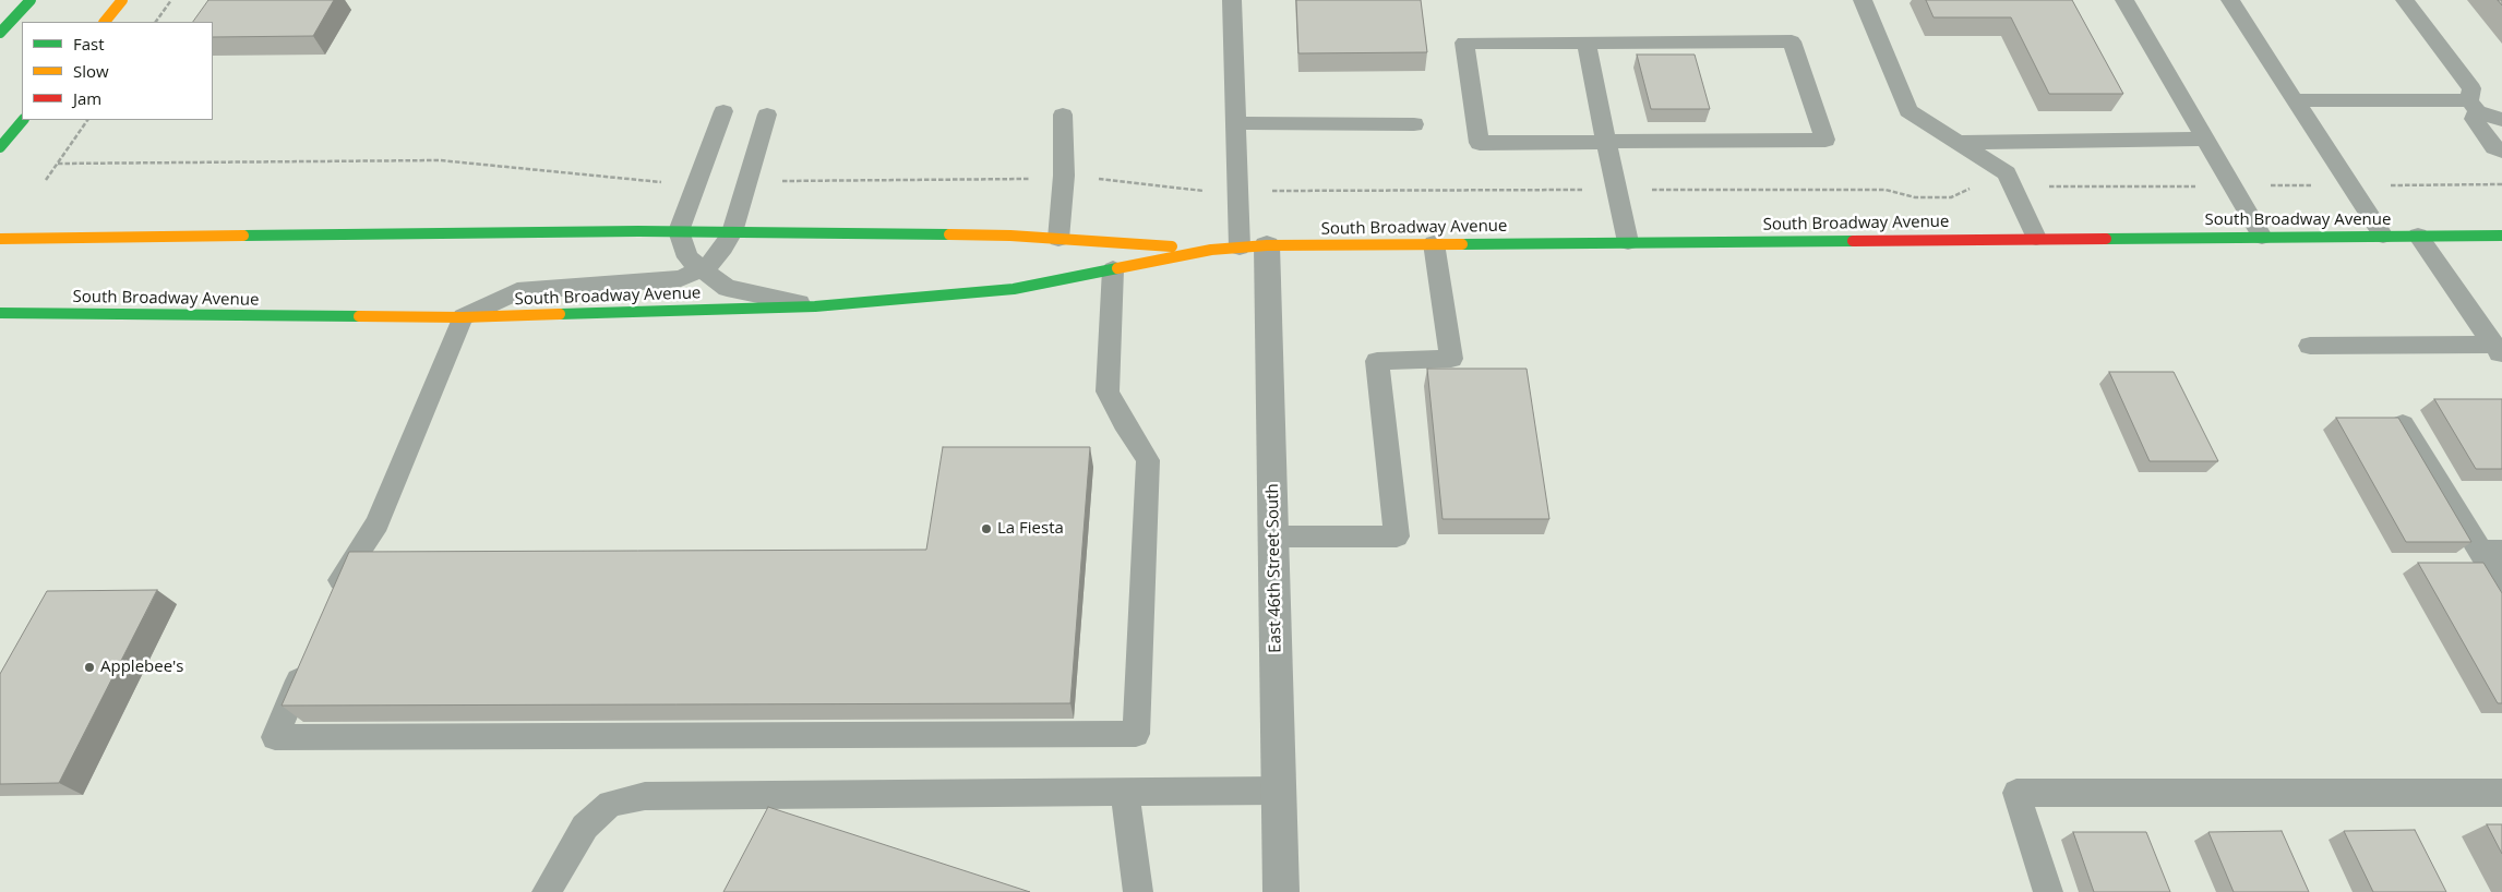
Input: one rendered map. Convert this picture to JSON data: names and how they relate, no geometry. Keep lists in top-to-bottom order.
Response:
{
  "streets": {
    "main road": ["South Broadway Avenue"],
    "street": ["East 46th Street South"]
  },
  "crossings": [
    ["South Broadway Avenue", "East 46th Street South"]
  ],
  "places": ["La Fiesta", "Applebee's"],
  "legend": ["Fast", "Slow", "Jam"]
}
